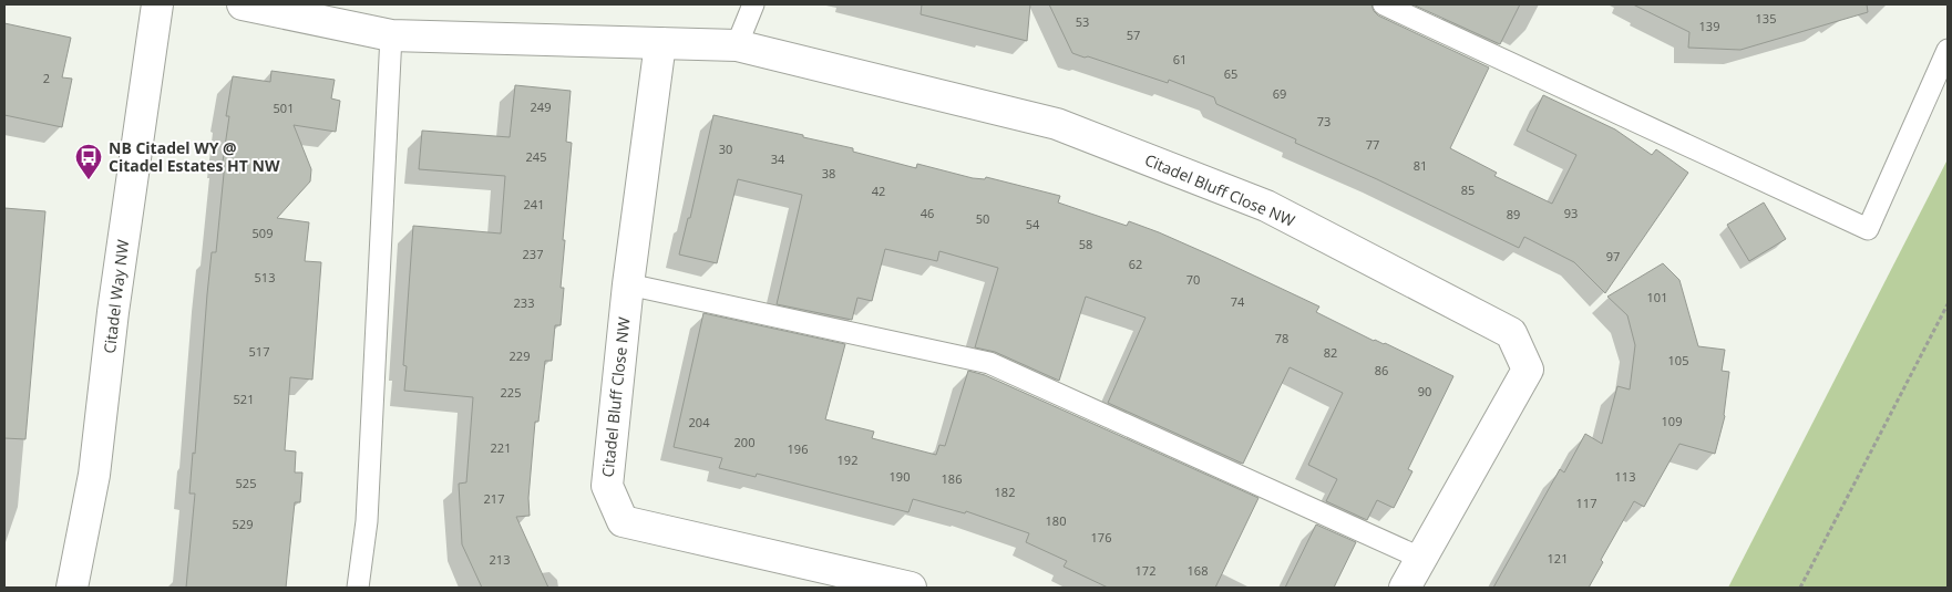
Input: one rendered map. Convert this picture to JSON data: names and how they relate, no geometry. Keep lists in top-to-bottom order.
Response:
{
  "streets": {
    "street": ["Citadel Bluff Close NW", "Citadel Way NW"]
  },
  "places": {
    "bus stop": ["NB Citadel WY @ Citadel Estates HT NW"]
  },
  "house_numbers": [
    "135",
    "53",
    "139",
    "57",
    "61",
    "65",
    "2",
    "69",
    "249",
    "501",
    "73",
    "77",
    "30",
    "245",
    "34",
    "81",
    "38",
    "85",
    "42",
    "241",
    "46",
    "93",
    "89",
    "50",
    "54",
    "509",
    "58",
    "237",
    "97",
    "62",
    "513",
    "70",
    "101",
    "74",
    "233",
    "78",
    "517",
    "82",
    "229",
    "105",
    "86",
    "90",
    "225",
    "521",
    "109",
    "204",
    "200",
    "221",
    "196",
    "192",
    "190",
    "113",
    "186",
    "525",
    "182",
    "217",
    "117",
    "180",
    "529",
    "176",
    "121",
    "213",
    "172",
    "168"
  ]
}
